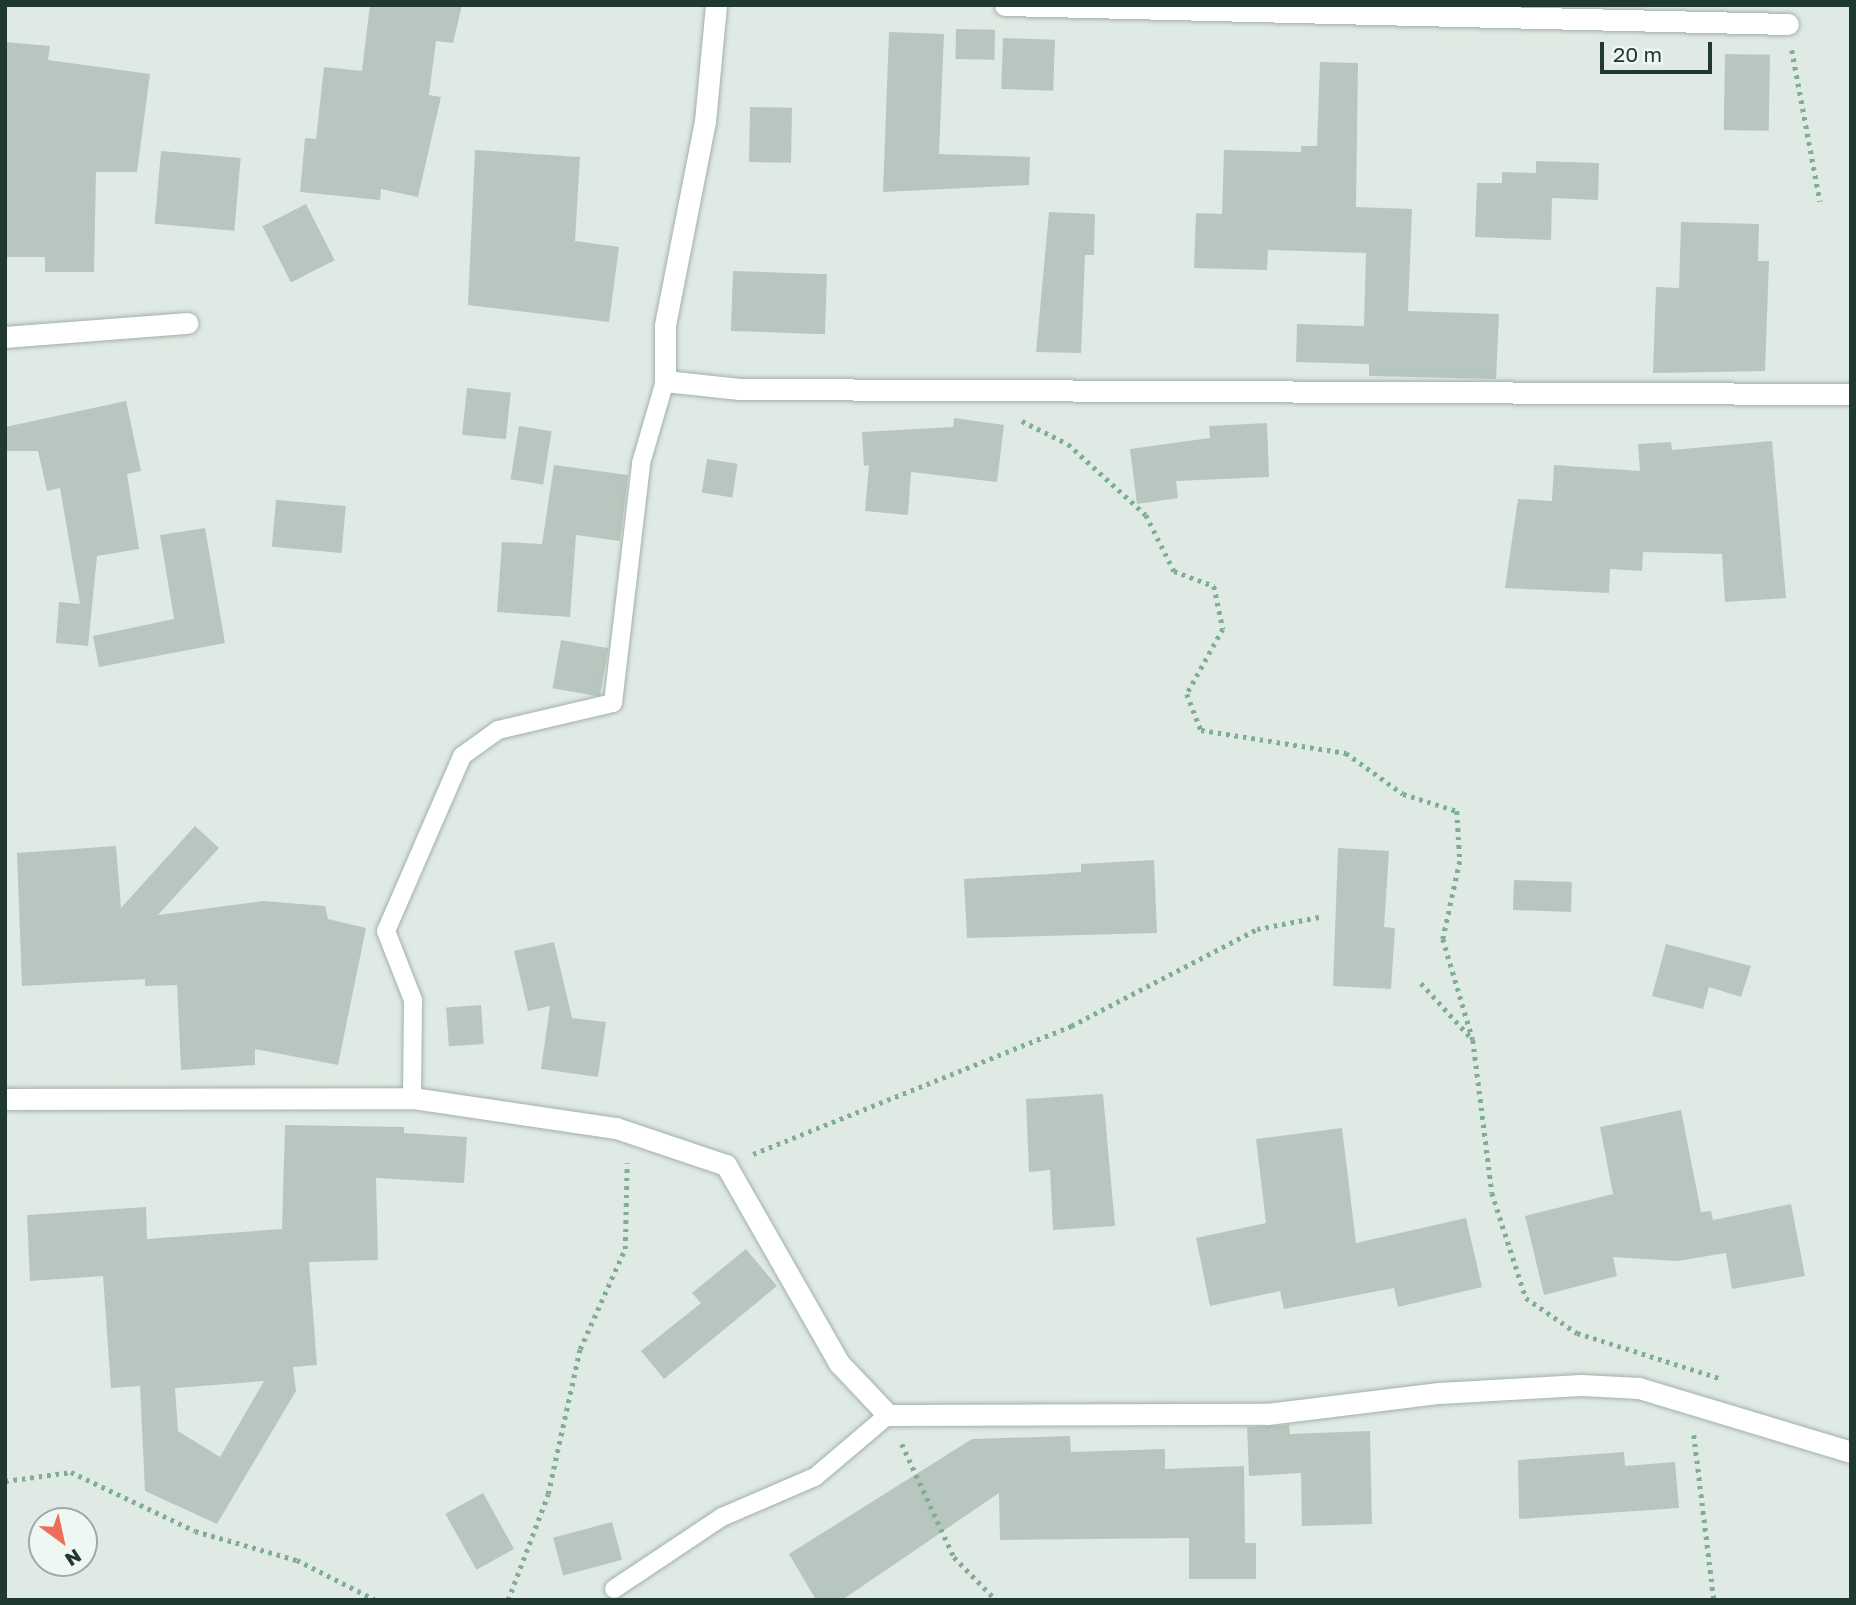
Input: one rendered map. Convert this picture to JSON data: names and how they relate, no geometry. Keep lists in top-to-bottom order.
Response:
{
  "scale_bar": "20 m",
  "north": "bottom right"
}
